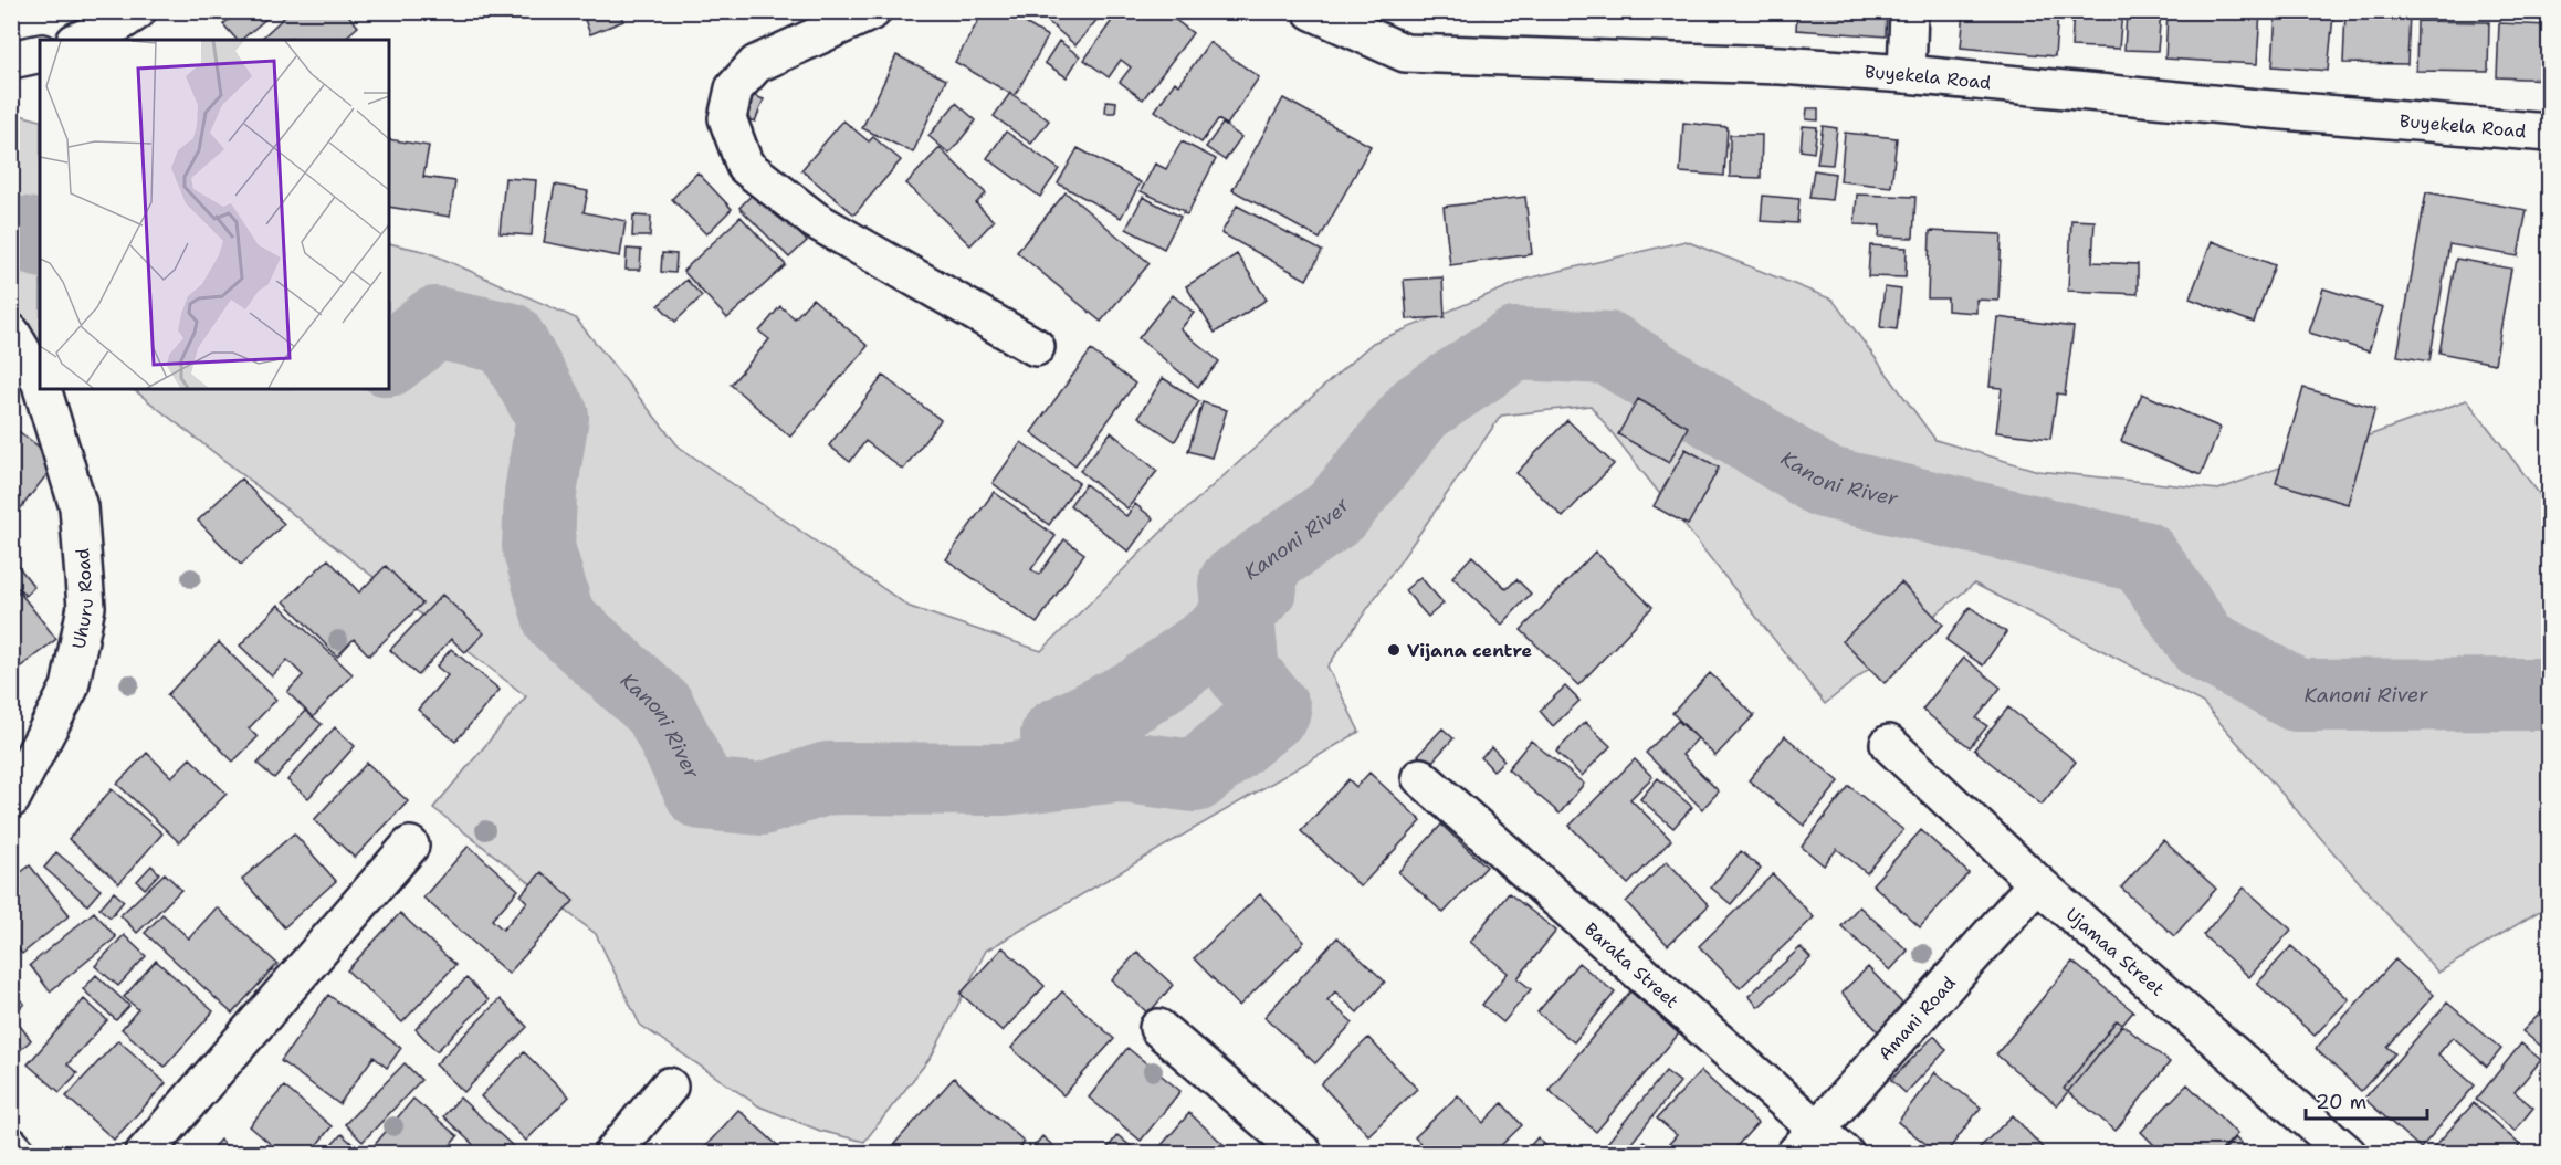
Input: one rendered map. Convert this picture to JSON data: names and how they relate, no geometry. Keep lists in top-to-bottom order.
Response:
{
  "streets": {
    "street": [
      "Buyekela Road",
      "Uhuru Road",
      "Ujamaa Street",
      "Baraka Street",
      "Amani Road"
    ]
  },
  "crossings": [
    ["Ujamaa Street", "Amani Road"],
    ["Baraka Street", "Amani Road"]
  ],
  "water": ["Kanoni River"],
  "places": ["Vijana centre"],
  "scale_bar": "20 m"
}
